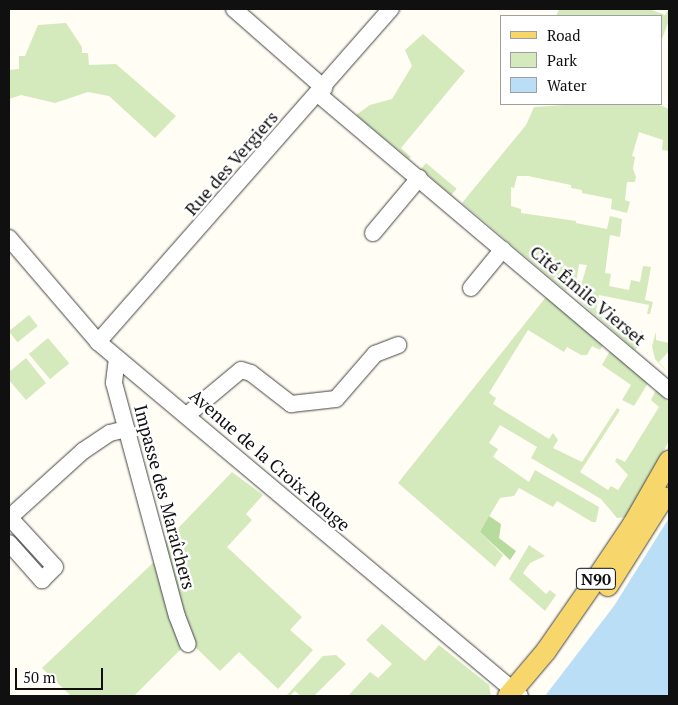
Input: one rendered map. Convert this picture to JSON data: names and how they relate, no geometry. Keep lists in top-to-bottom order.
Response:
{
  "streets": {
    "main road": ["N90"],
    "street": [
      "Rue des Vergiers",
      "Cité Émile Vierset",
      "Avenue de la Croix-Rouge",
      "Impasse des Maraîchers"
    ]
  },
  "crossings": [
    ["Rue des Vergiers", "Cité Émile Vierset"],
    ["Rue des Vergiers", "Avenue de la Croix-Rouge"],
    ["Avenue de la Croix-Rouge", "Impasse des Maraîchers"],
    ["Avenue de la Croix-Rouge", "N90"]
  ],
  "legend": ["Road", "Park", "Water"],
  "scale_bar": "50 m"
}
